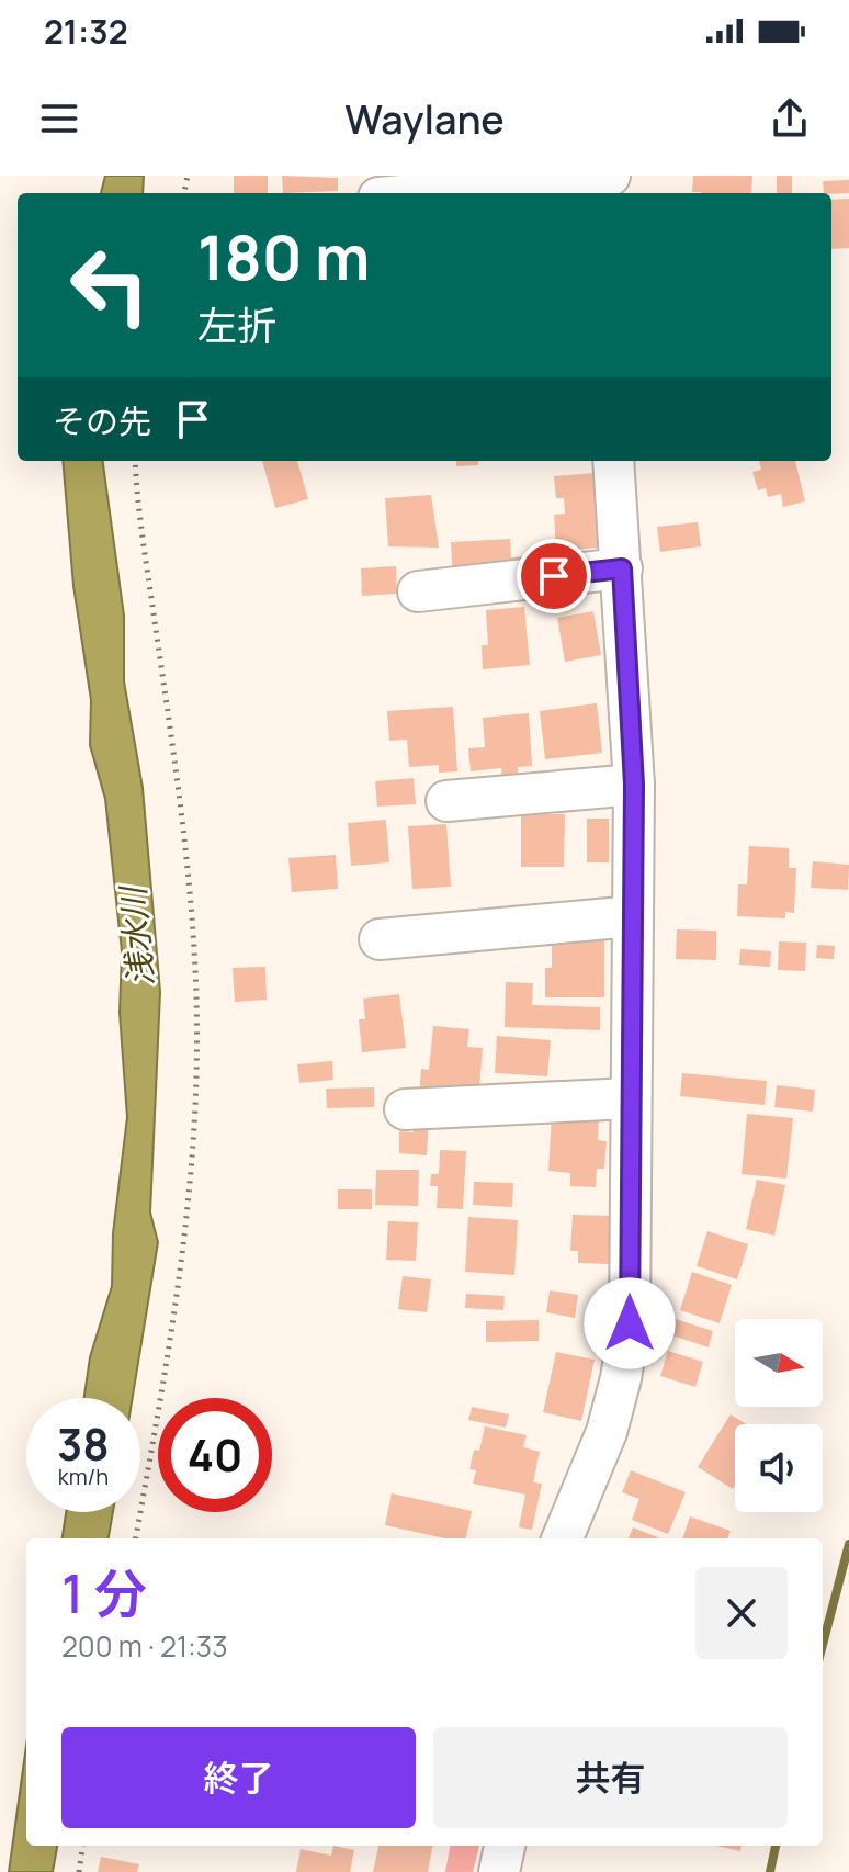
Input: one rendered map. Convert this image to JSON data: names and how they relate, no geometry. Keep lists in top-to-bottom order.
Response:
{
  "water": ["浅水川"],
  "north": "right",
  "page": {
    "status": "21:32",
    "header": "Waylane",
    "turn": ["180 m", "左折"],
    "then": "その先",
    "speed": "38 km/h",
    "limit": "40",
    "heading": ["1 分", "200 m · 21:33"],
    "buttons": ["終了", "共有"]
  }
}
